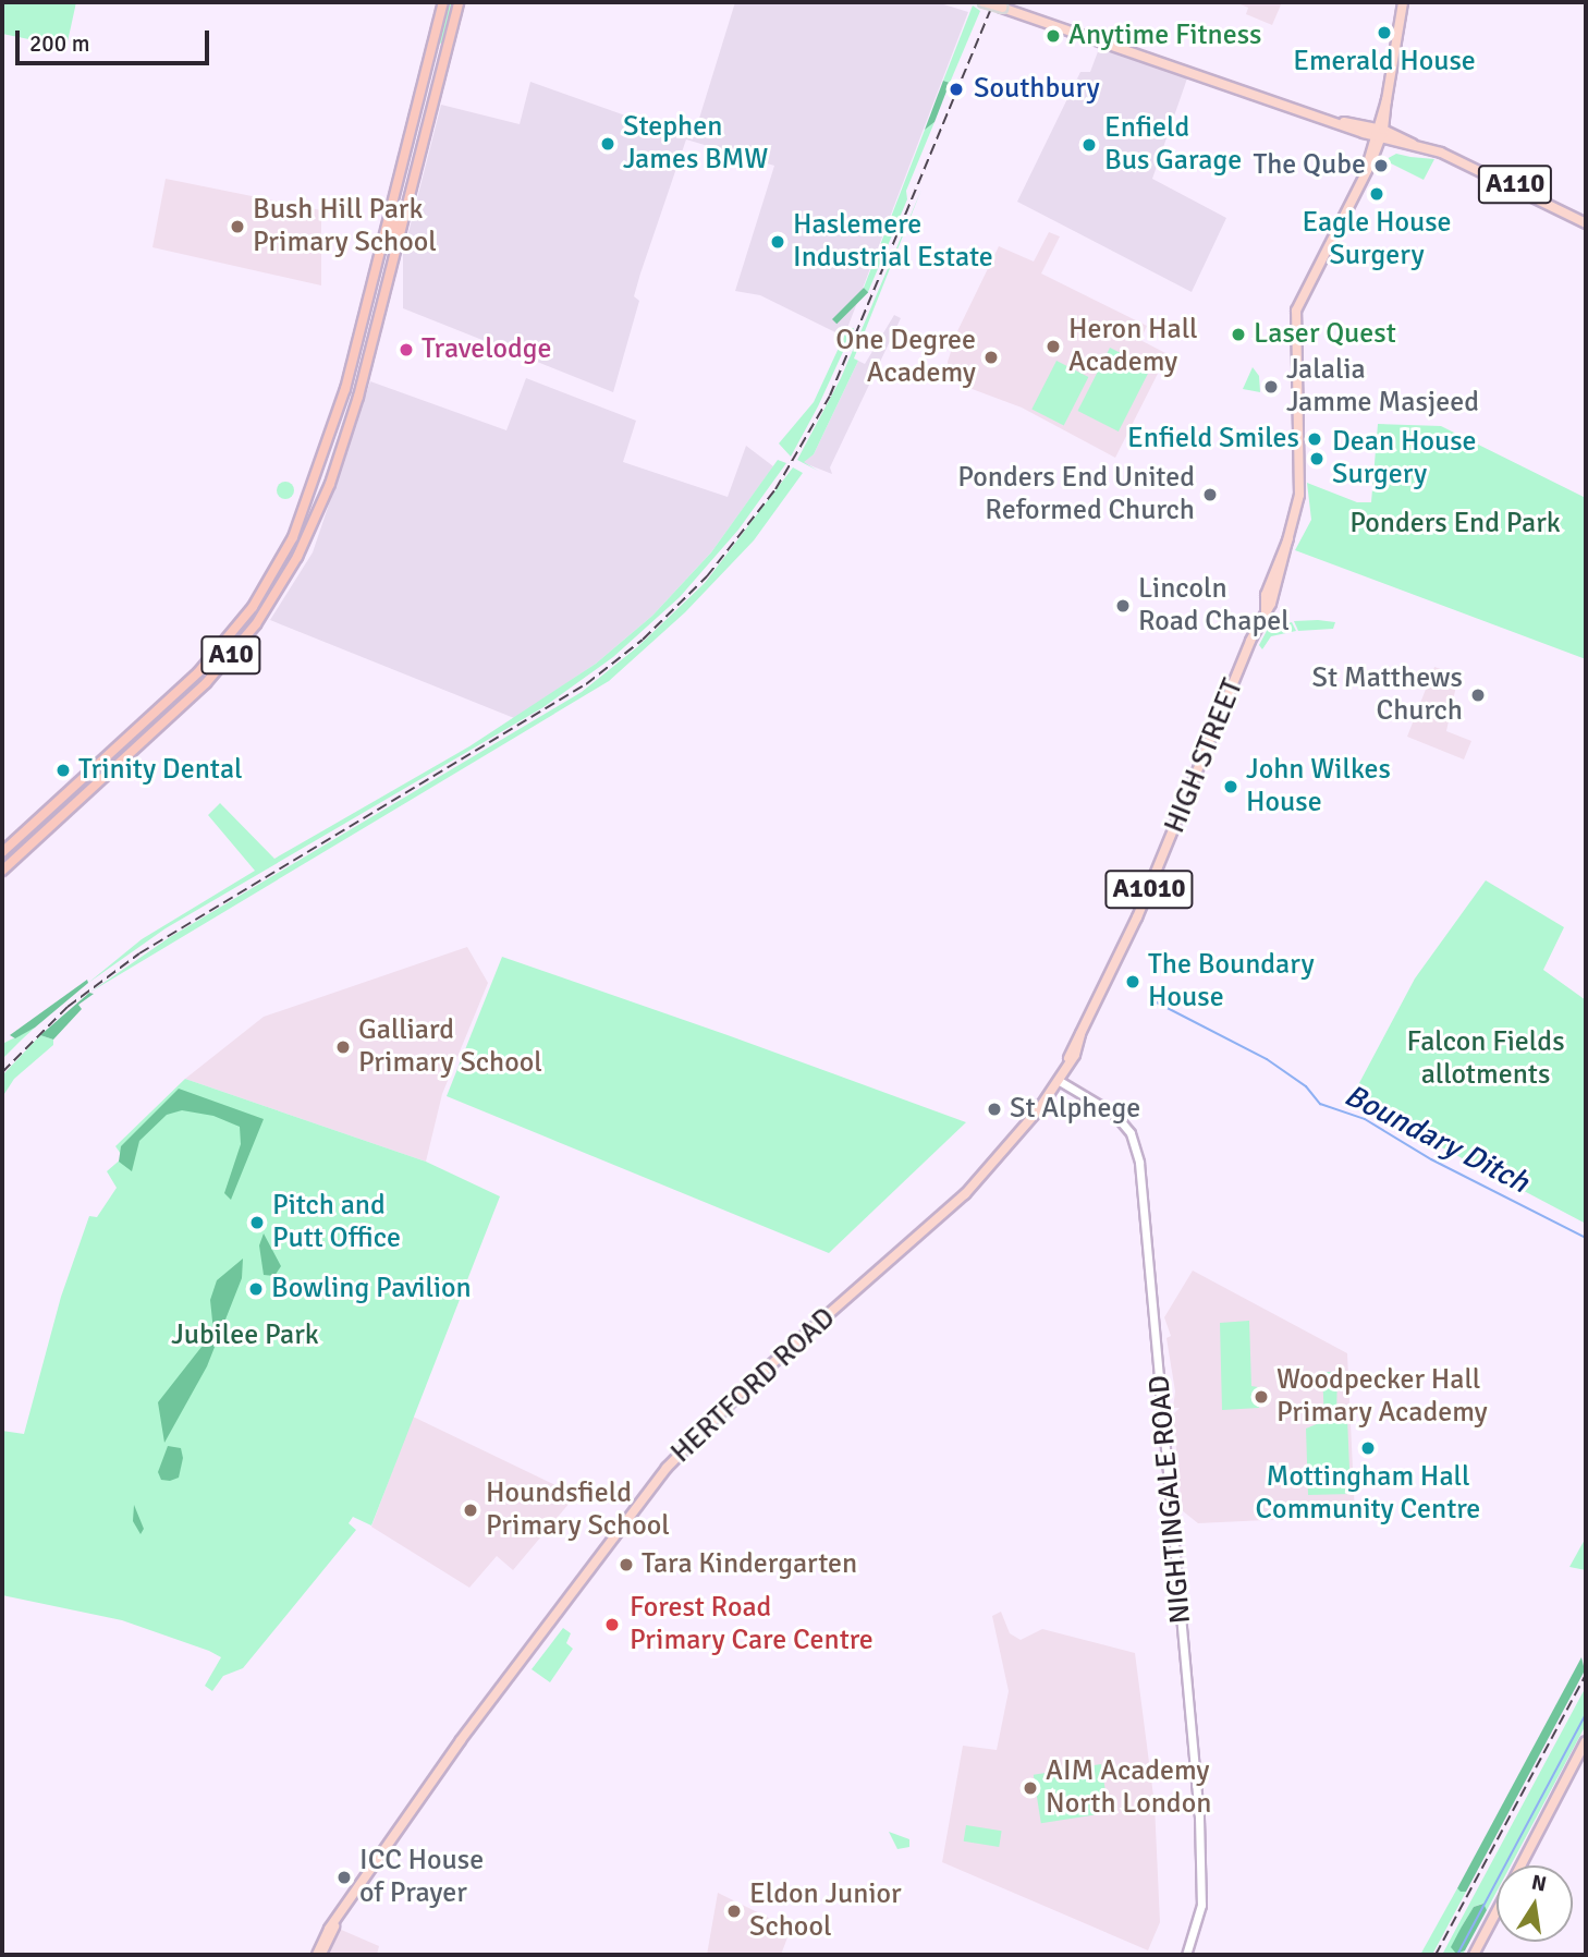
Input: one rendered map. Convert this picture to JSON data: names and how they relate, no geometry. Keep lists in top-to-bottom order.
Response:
{
  "streets": {
    "highway": ["A10"],
    "main road": [
      "A110",
      "HIGH STREET",
      "A1010",
      "HERTFORD ROAD",
      "NIGHTINGALE ROAD"
    ]
  },
  "crossings": [
    ["A110", "HIGH STREET"],
    ["HIGH STREET", "HERTFORD ROAD"],
    ["HERTFORD ROAD", "NIGHTINGALE ROAD"]
  ],
  "water": ["Boundary Ditch"],
  "parks": ["Ponders End Park", "Falcon Fields allotments", "Jubilee Park"],
  "places": [
    "Emerald House",
    "Anytime Fitness",
    "Southbury",
    "Stephen James BMW",
    "Enfield Bus Garage",
    "The Qube",
    "Eagle House Surgery",
    "Bush Hill Park Primary School",
    "Haslemere Industrial Estate",
    "Laser Quest",
    "Heron Hall Academy",
    "Travelodge",
    "One Degree Academy",
    "Jalalia Jamme Masjeed",
    "Enfield Smiles",
    "Dean House Surgery",
    "Ponders End United Reformed Church",
    "Lincoln Road Chapel",
    "St Matthews Church",
    "Trinity Dental",
    "John Wilkes House",
    "The Boundary House",
    "Galliard Primary School",
    "St Alphege",
    "Pitch and Putt Office",
    "Bowling Pavilion",
    "Woodpecker Hall Primary Academy",
    "Mottingham Hall Community Centre",
    "Houndsfield Primary School",
    "Tara Kindergarten",
    "Forest Road Primary Care Centre",
    "AIM Academy North London",
    "ICC House of Prayer",
    "Eldon Junior School"
  ],
  "scale_bar": "200 m",
  "north": "top"
}
